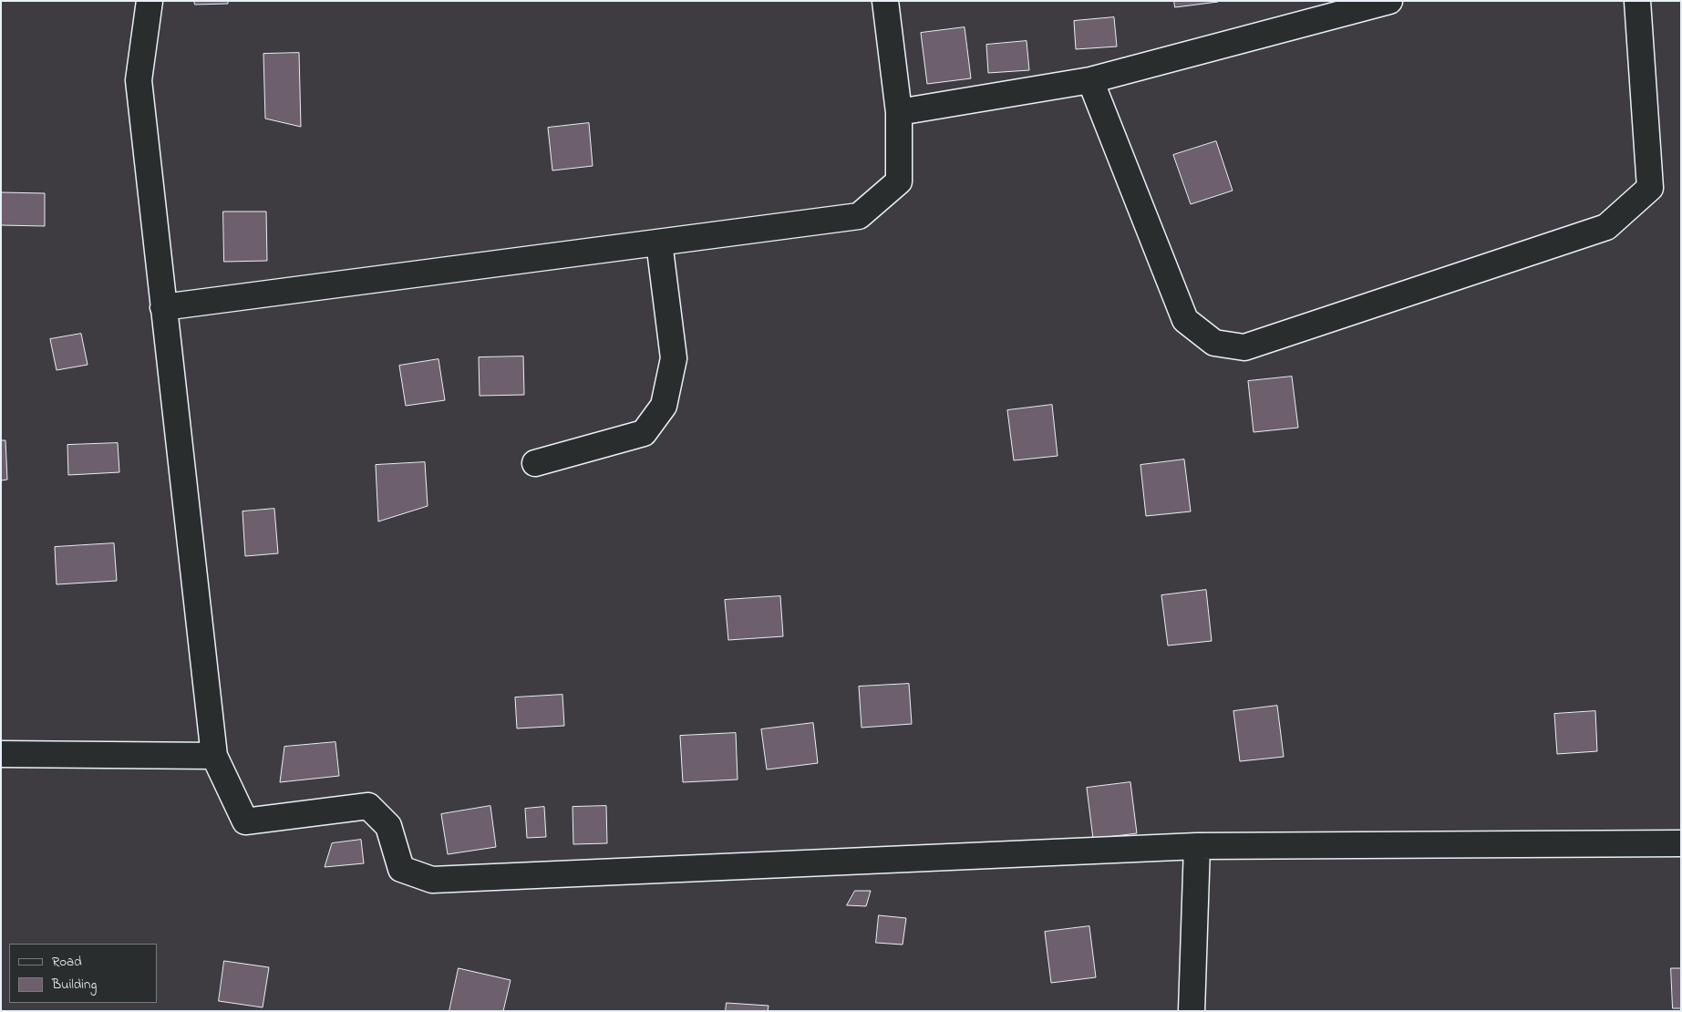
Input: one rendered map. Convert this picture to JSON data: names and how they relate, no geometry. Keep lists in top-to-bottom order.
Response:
{
  "legend": ["Road", "Building"]
}
